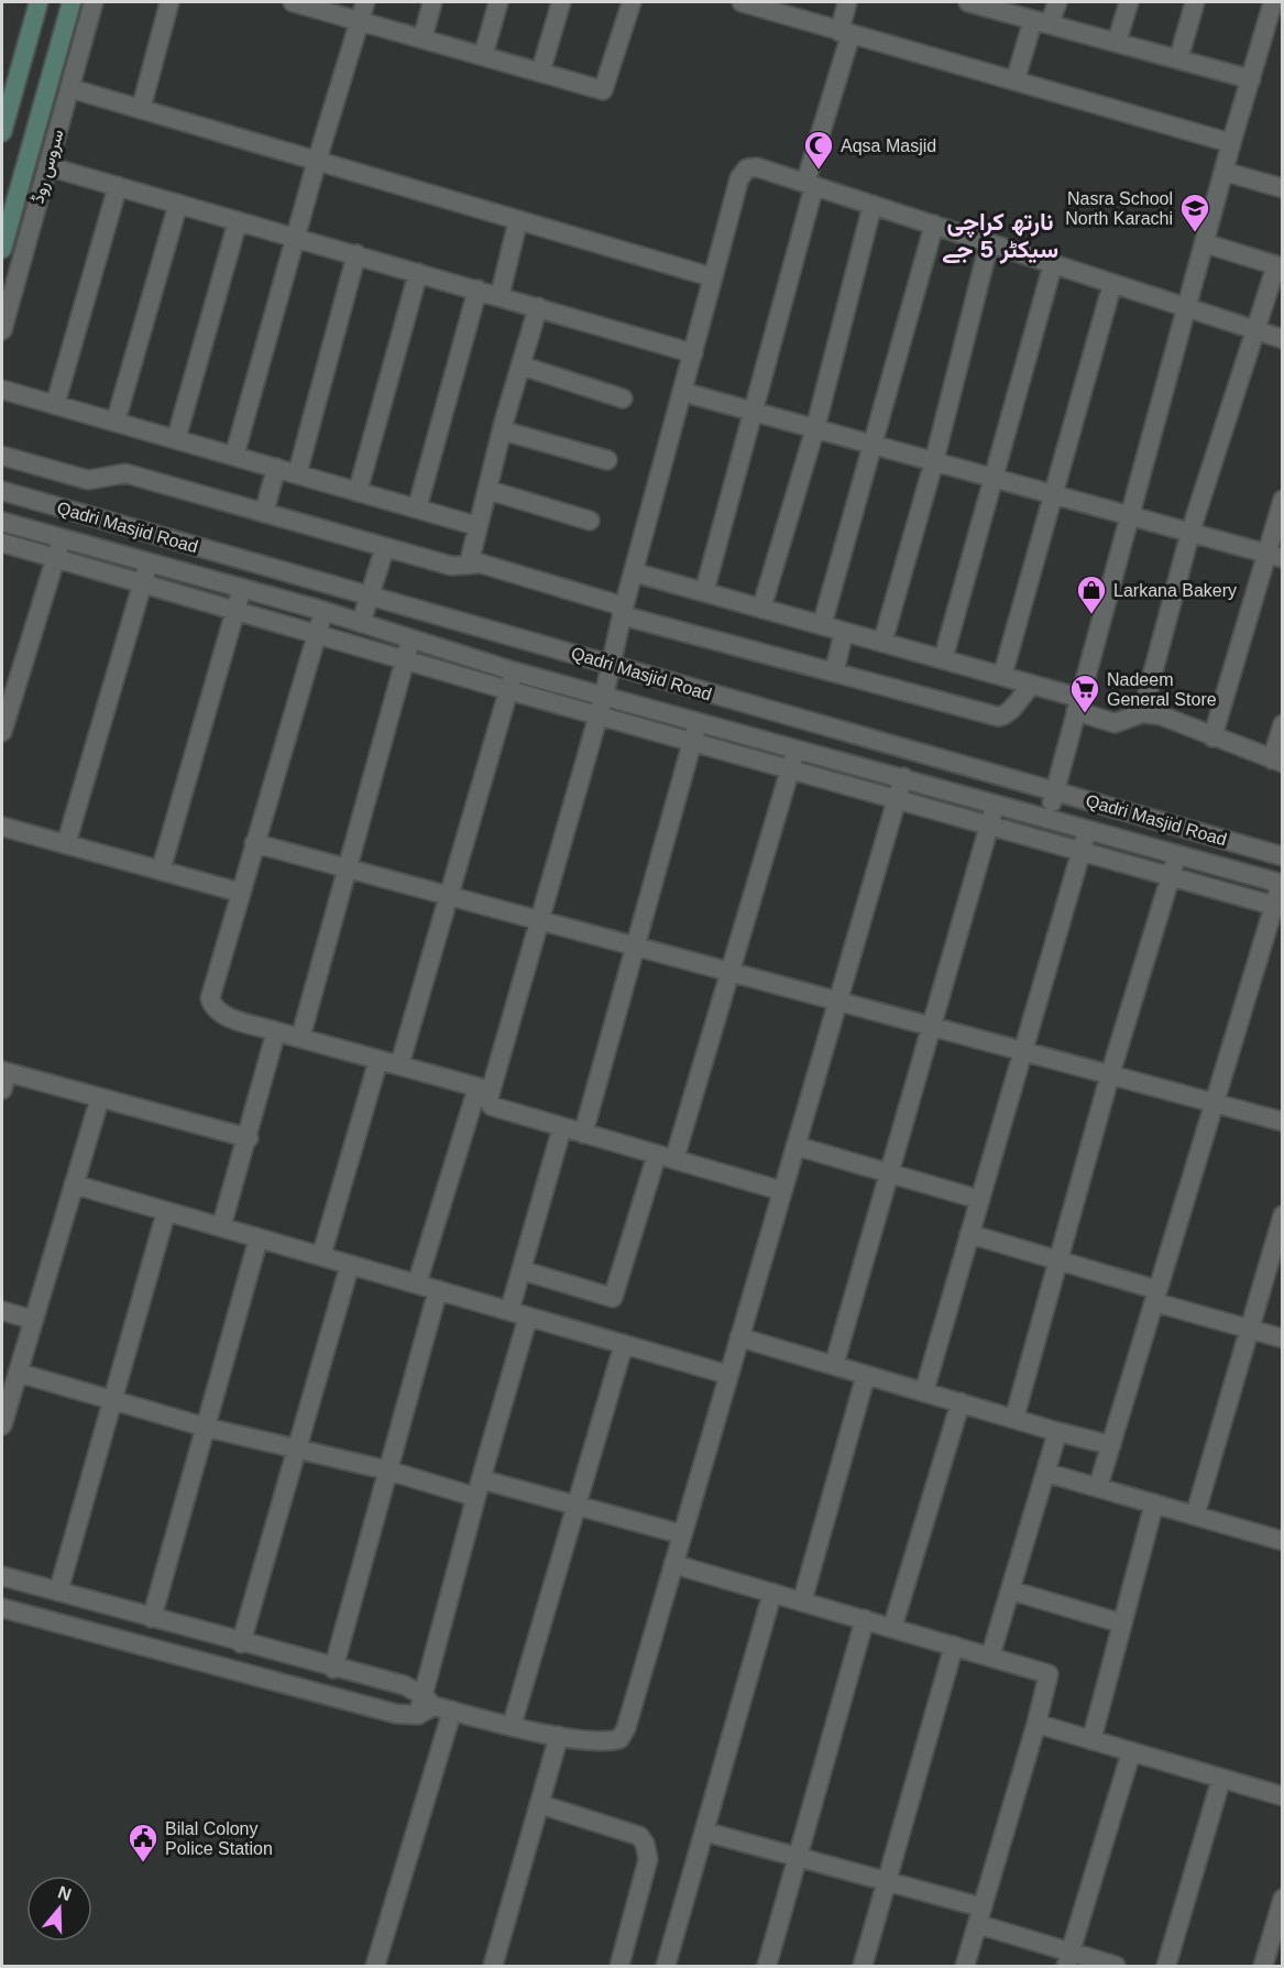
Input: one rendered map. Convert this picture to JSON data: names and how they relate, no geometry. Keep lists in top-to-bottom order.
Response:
{
  "streets": {
    "street": ["سروس روڈ", "Qadri Masjid Road"]
  },
  "districts": ["نارتھ کراچی سیکٹر 5 جے"],
  "places": {
    "mosque": ["Aqsa Masjid"],
    "school or university": ["Nasra School North Karachi"],
    "shop": ["Larkana Bakery"],
    "supermarket": ["Nadeem General Store"],
    "public building": ["Bilal Colony Police Station"]
  },
  "north": "top"
}
